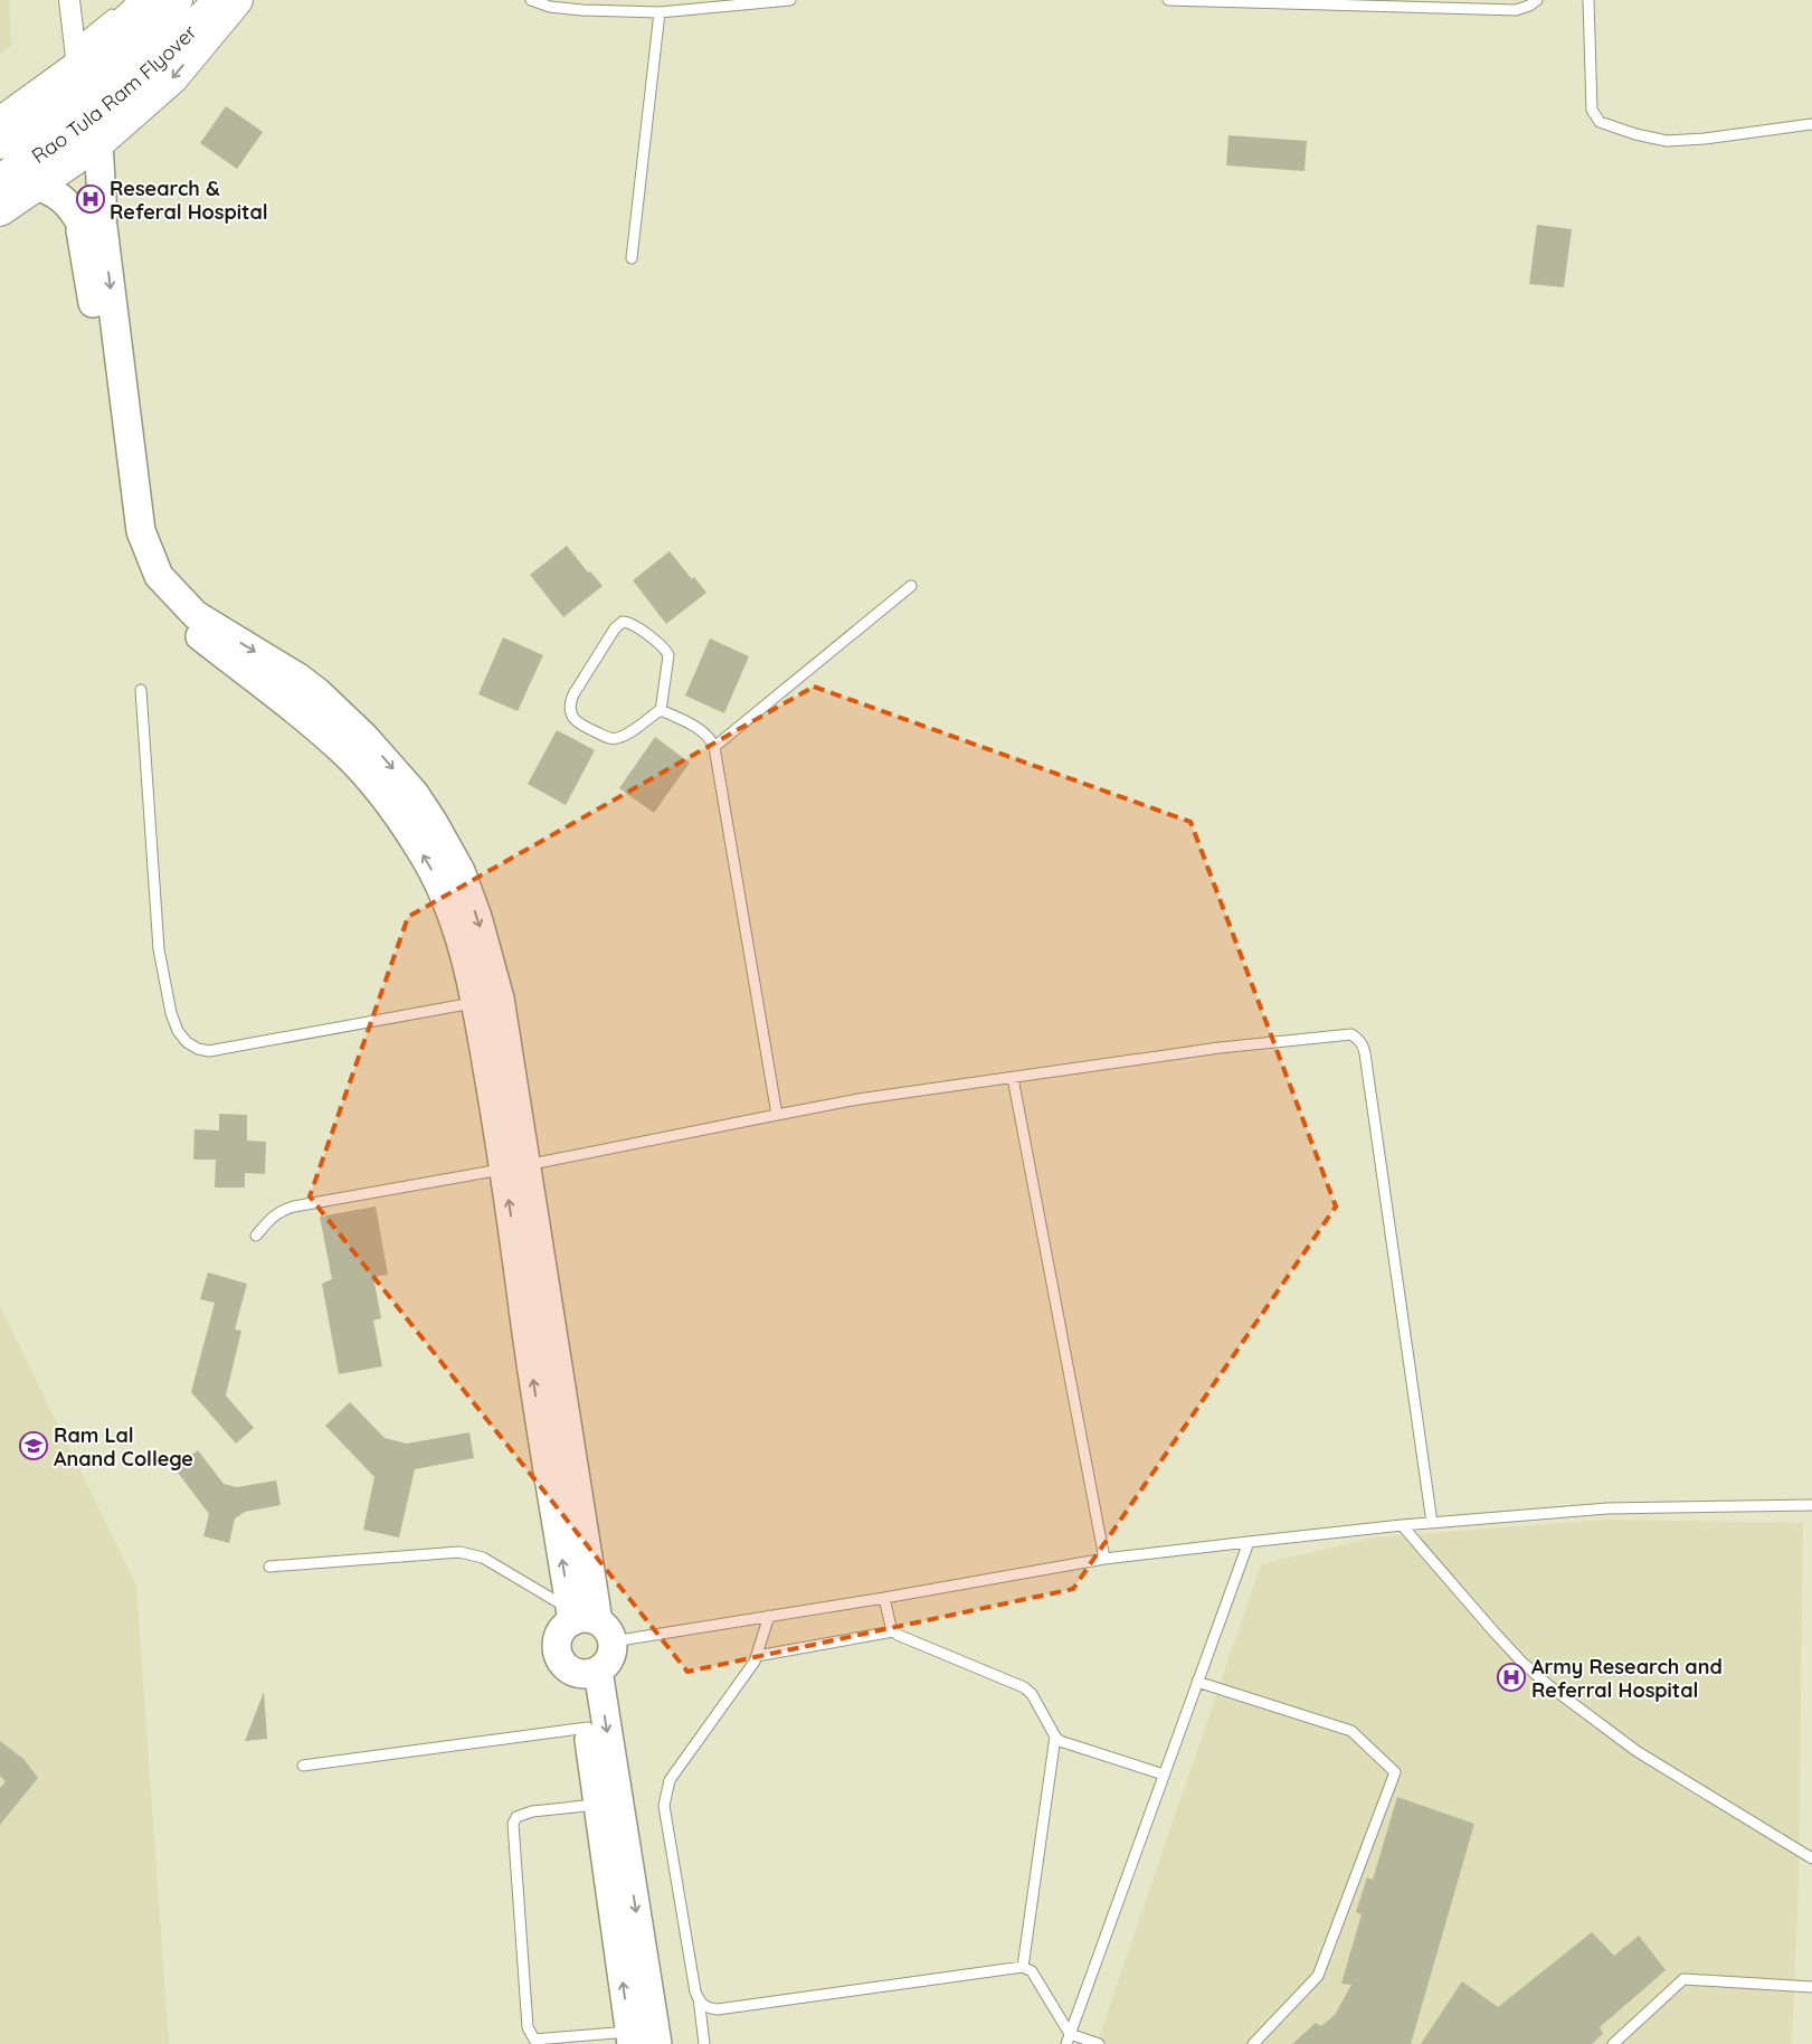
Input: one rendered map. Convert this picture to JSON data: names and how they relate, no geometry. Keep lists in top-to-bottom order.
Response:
{
  "streets": {
    "main road": ["Rao Tula Ram Flyover"]
  },
  "places": {
    "hospital": ["Research & Referal Hospital", "Army Research and Referral Hospital"],
    "school or university": ["Ram Lal Anand College"]
  }
}
